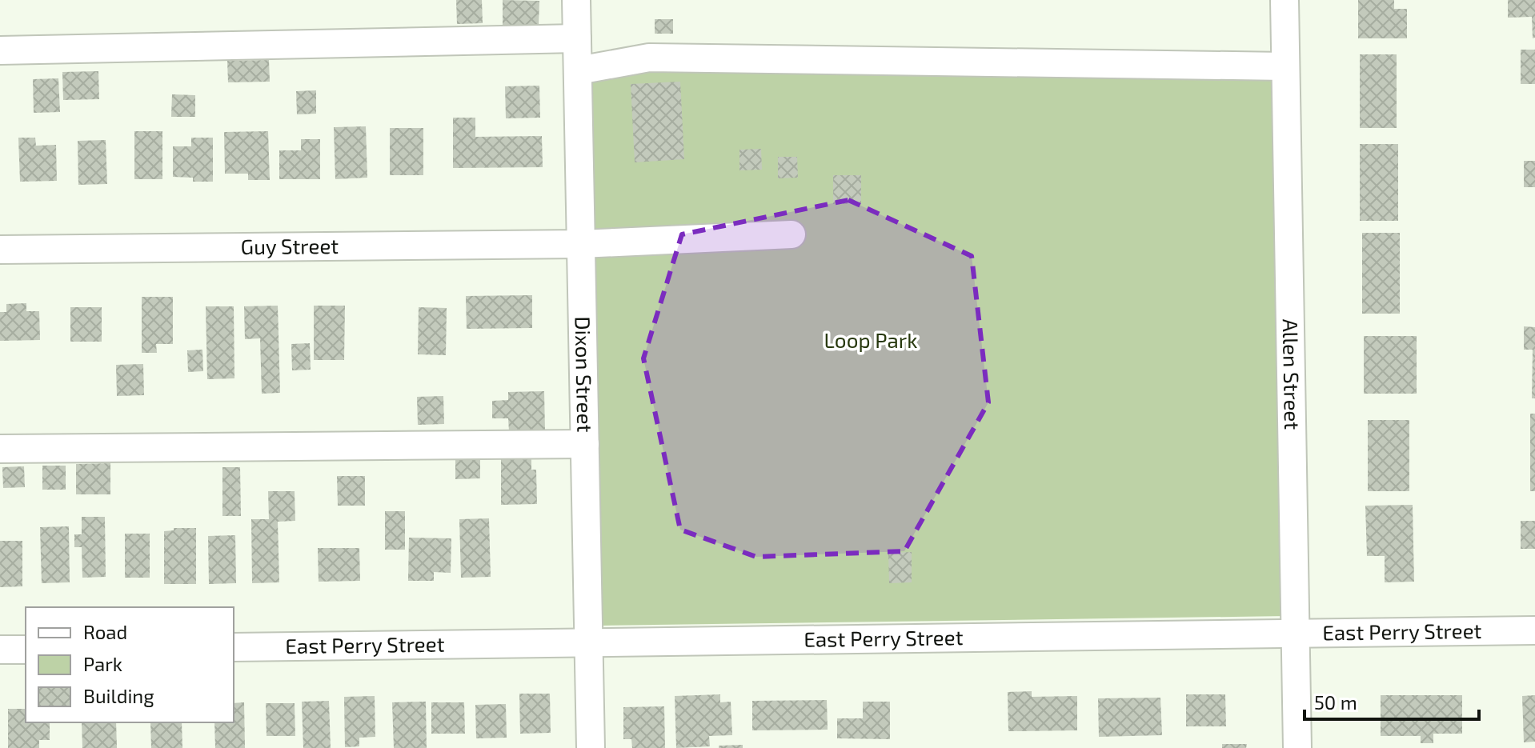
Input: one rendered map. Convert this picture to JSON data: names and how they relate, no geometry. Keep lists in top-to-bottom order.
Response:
{
  "streets": {
    "street": [
      "Guy Street",
      "Dixon Street",
      "Allen Street",
      "East Perry Street"
    ]
  },
  "crossings": [
    ["Guy Street", "Dixon Street"],
    ["Dixon Street", "East Perry Street"],
    ["Allen Street", "East Perry Street"]
  ],
  "parks": ["Loop Park"],
  "legend": ["Road", "Park", "Building"],
  "scale_bar": "50 m"
}
